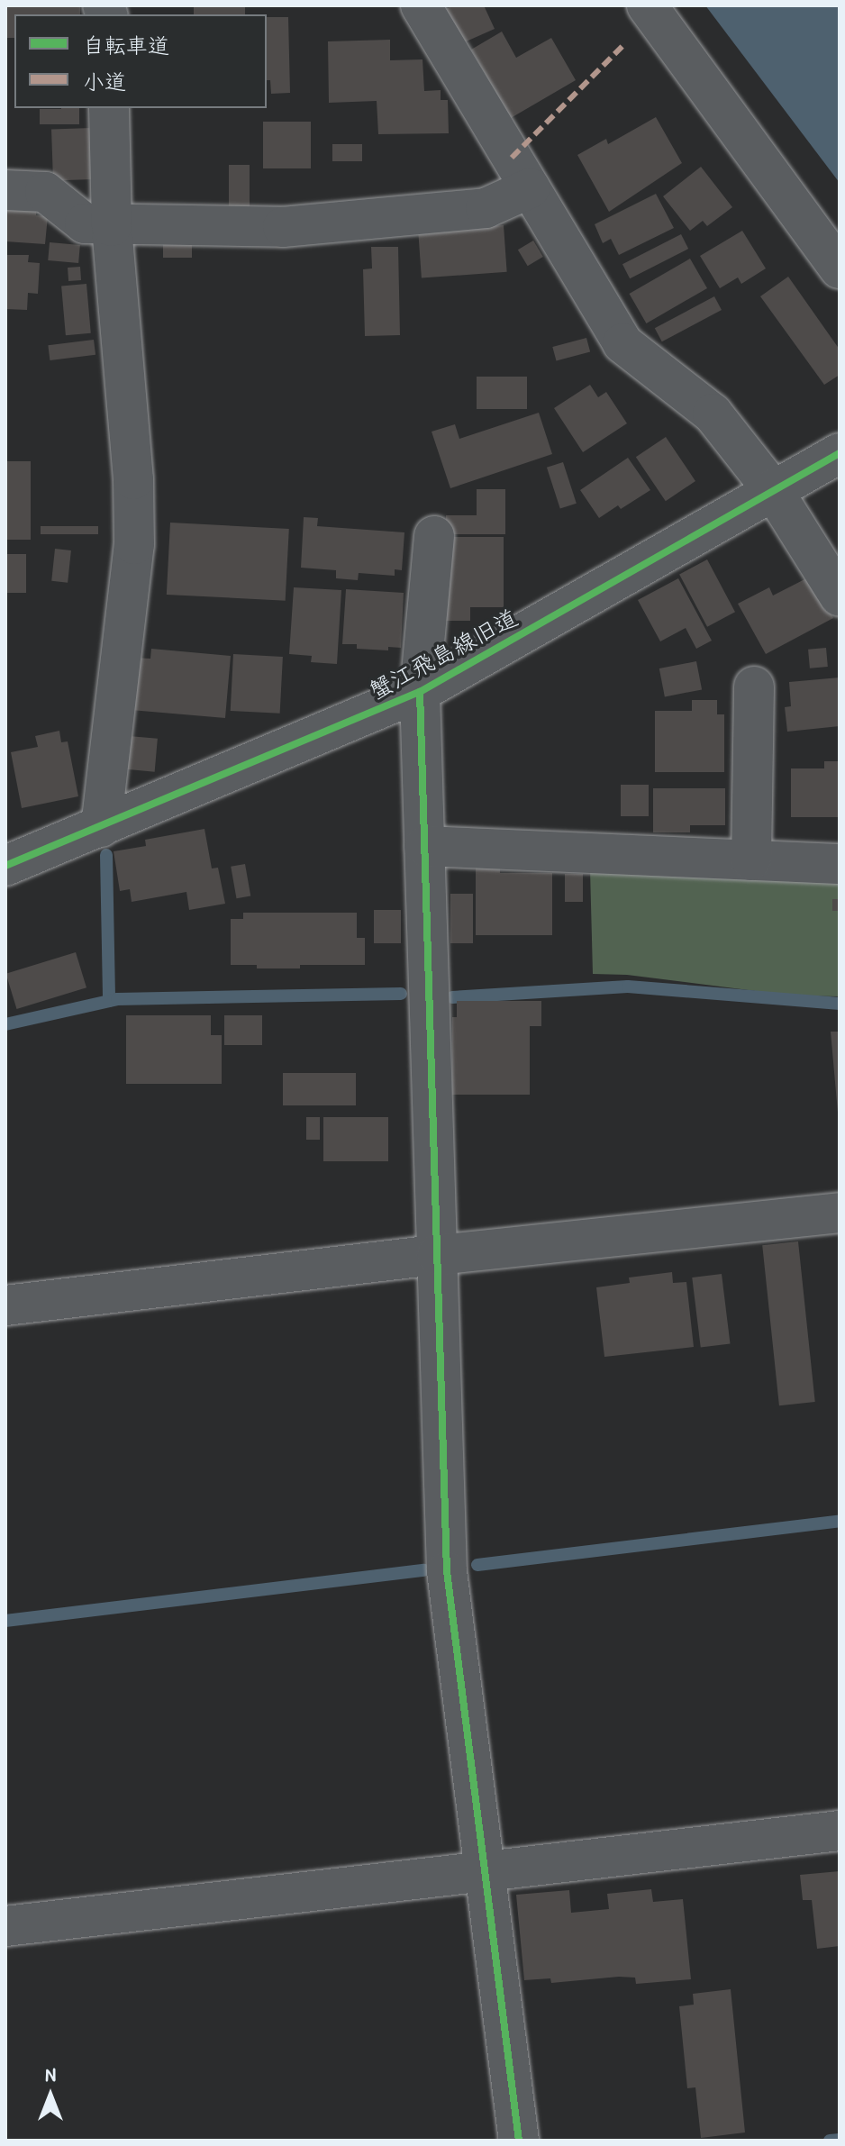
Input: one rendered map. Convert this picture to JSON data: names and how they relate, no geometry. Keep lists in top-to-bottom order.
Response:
{
  "streets": {
    "street": ["蟹江飛島線旧道"]
  },
  "legend": ["自転車道", "小道"],
  "north": "top"
}
